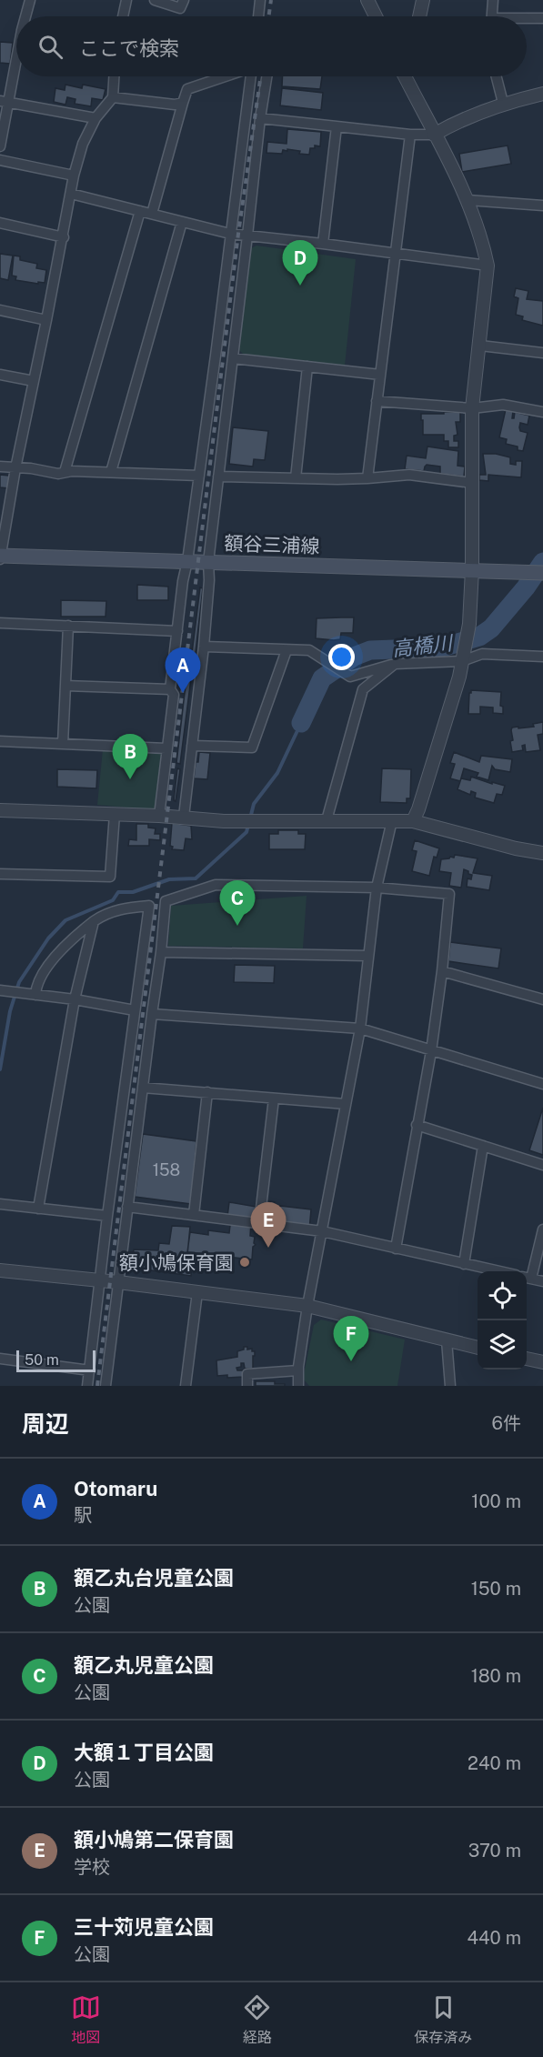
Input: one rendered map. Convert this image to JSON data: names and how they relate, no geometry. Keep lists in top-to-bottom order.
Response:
{
  "streets": {
    "main road": ["額谷三浦線"]
  },
  "water": ["高橋川"],
  "places": ["額小鳩保育園"],
  "house_numbers": ["158"],
  "scale_bar": "50 m",
  "page": {
    "search": "ここで検索",
    "pins": [
      "D",
      "A",
      "B",
      "C",
      "E",
      "F"
    ],
    "scale": "50 m",
    "heading": ["周辺", "6件"],
    "list": [
      {
        "mark": "A",
        "name": "Otomaru",
        "note": "駅",
        "value": "100 m"
      },
      {
        "mark": "B",
        "name": "額乙丸台児童公園",
        "note": "公園",
        "value": "150 m"
      },
      {
        "mark": "C",
        "name": "額乙丸児童公園",
        "note": "公園",
        "value": "180 m"
      },
      {
        "mark": "D",
        "name": "大額１丁目公園",
        "note": "公園",
        "value": "240 m"
      },
      {
        "mark": "E",
        "name": "額小鳩第二保育園",
        "note": "学校",
        "value": "370 m"
      },
      {
        "mark": "F",
        "name": "三十苅児童公園",
        "note": "公園",
        "value": "440 m"
      }
    ],
    "nav": ["地図", "経路", "保存済み"]
  }
}
